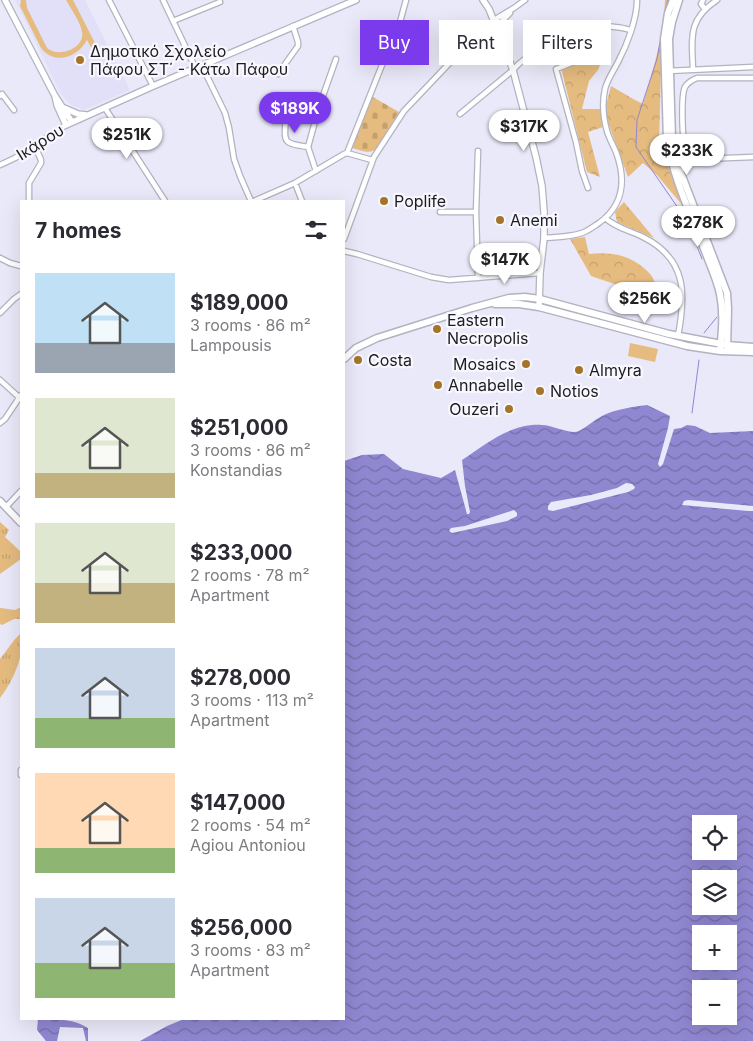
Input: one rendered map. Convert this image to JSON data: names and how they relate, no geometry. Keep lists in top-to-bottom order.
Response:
{
  "streets": {
    "street": ["Ικάρου"]
  },
  "places": [
    "Δημοτικό Σχολείο Πάφου ΣΤ΄ - Κάτω Πάφου",
    "Poplife",
    "Anemi",
    "Eastern Necropolis",
    "Costa",
    "Mosaics",
    "Almyra",
    "Annabelle",
    "Notios",
    "Ouzeri"
  ],
  "page": {
    "chip": ["Buy", "Rent", "Filters"],
    "price": [
      "$189K",
      "$317K",
      "$251K",
      "$233K",
      "$278K",
      "$147K",
      "$256K"
    ],
    "heading": "7 homes",
    "list": [
      {
        "name": "$189,000",
        "note": "3 rooms · 86 m² · Lampousis"
      },
      {
        "name": "$251,000",
        "note": "3 rooms · 86 m² · Konstandias"
      },
      {
        "name": "$233,000",
        "note": "2 rooms · 78 m² · Apartment"
      },
      {
        "name": "$278,000",
        "note": "3 rooms · 113 m² · Apartment"
      },
      {
        "name": "$147,000",
        "note": "2 rooms · 54 m² · Agiou Antoniou"
      },
      {
        "name": "$256,000",
        "note": "3 rooms · 83 m² · Apartment"
      }
    ],
    "map_buttons": ["+", "−"]
  }
}
